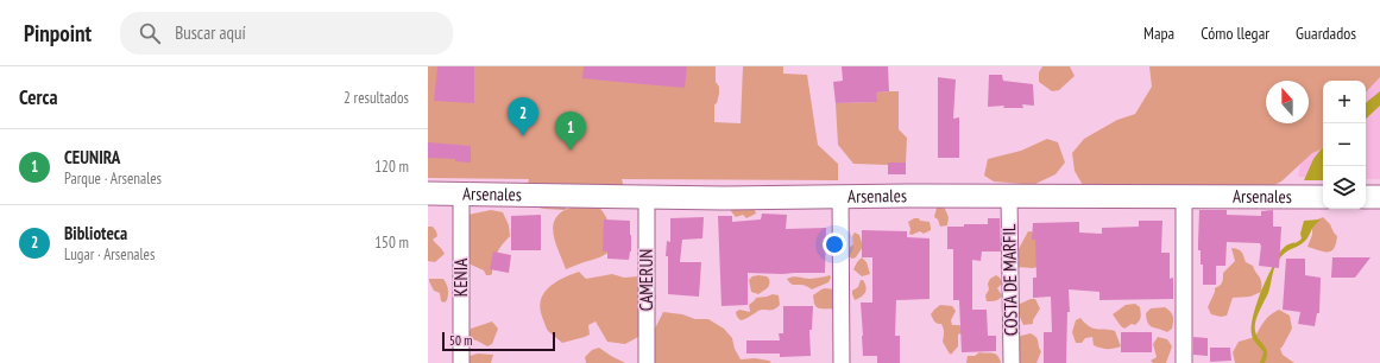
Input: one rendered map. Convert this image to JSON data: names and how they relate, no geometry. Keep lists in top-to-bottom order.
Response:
{
  "streets": {
    "main road": ["Arsenales"],
    "street": ["KENIA", "CAMERUN", "COSTA DE MARFIL"]
  },
  "crossings": [
    ["Arsenales", "KENIA"],
    ["Arsenales", "CAMERUN"],
    ["Arsenales", "COSTA DE MARFIL"]
  ],
  "scale_bar": "50 m",
  "north": "top",
  "page": {
    "header": "Pinpoint",
    "search": "Buscar aquí",
    "nav": ["Mapa", "Cómo llegar", "Guardados"],
    "heading": ["Cerca", "2 resultados"],
    "map_buttons": ["+", "−"],
    "pins": ["2", "1"],
    "list": [
      {
        "mark": "1",
        "name": "CEUNIRA",
        "note": "Parque · Arsenales",
        "value": "120 m"
      },
      {
        "mark": "2",
        "name": "Biblioteca",
        "note": "Lugar · Arsenales",
        "value": "150 m"
      }
    ],
    "scale": "50 m"
  }
}
